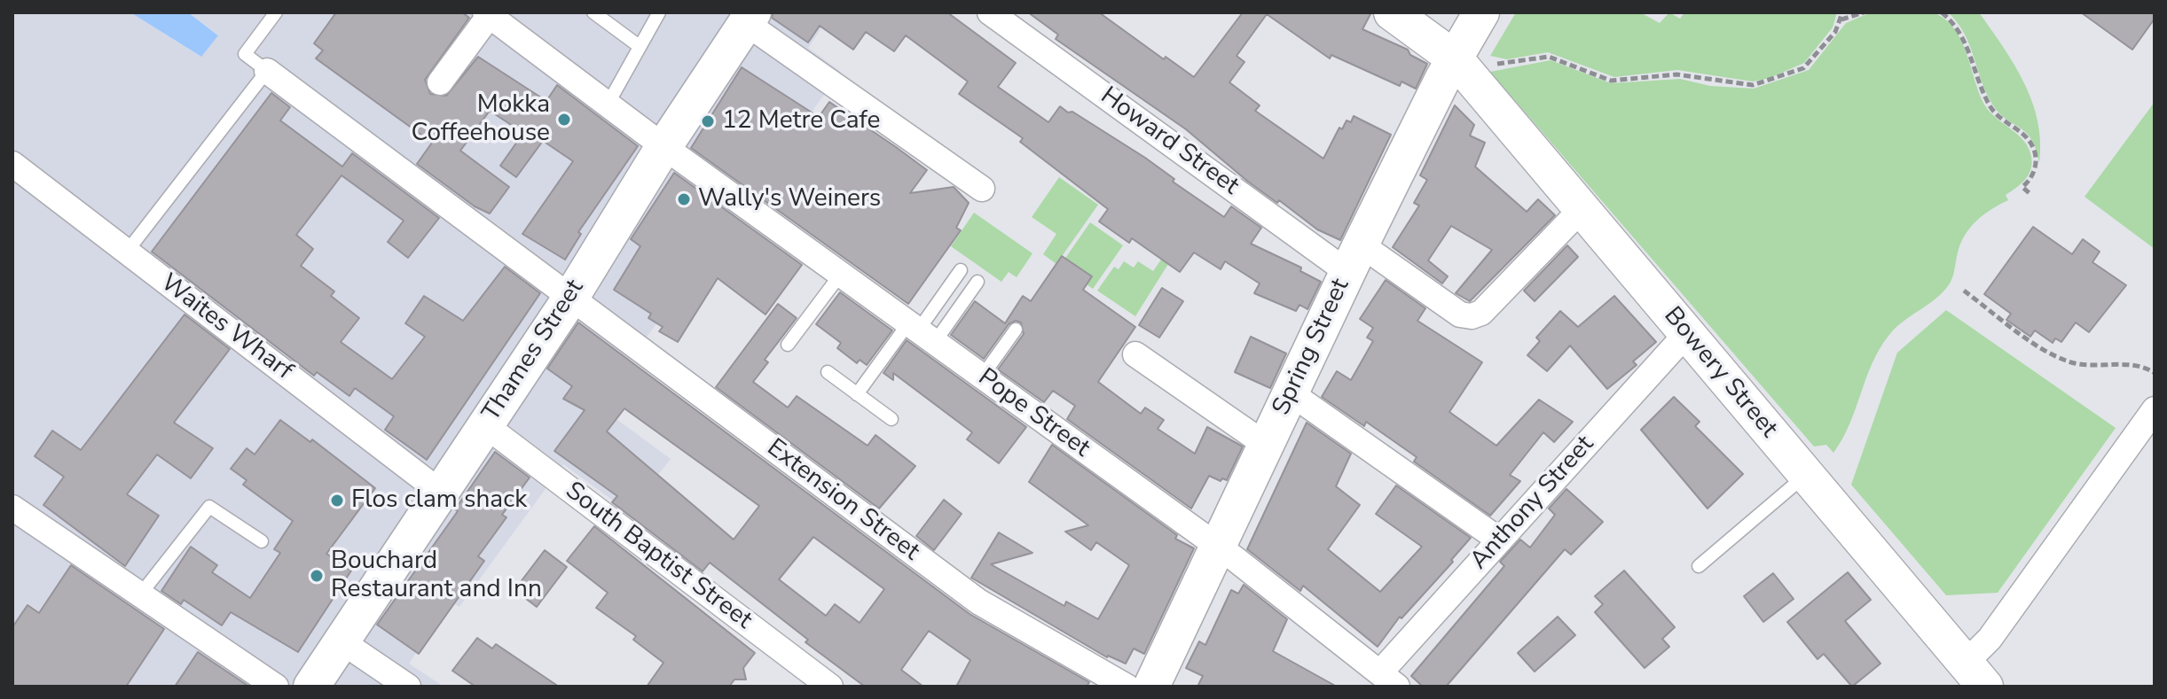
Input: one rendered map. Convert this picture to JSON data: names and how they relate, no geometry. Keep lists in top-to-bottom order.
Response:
{
  "streets": {
    "main road": ["Spring Street", "Thames Street", "Bowery Street"],
    "street": [
      "Howard Street",
      "Waites Wharf",
      "Pope Street",
      "Extension Street",
      "Anthony Street",
      "South Baptist Street"
    ]
  },
  "crossings": [
    ["Howard Street", "Spring Street"],
    ["Howard Street", "Bowery Street"],
    ["Waites Wharf", "Thames Street"],
    ["Spring Street", "Bowery Street"],
    ["Spring Street", "Pope Street"],
    ["Thames Street", "Pope Street"],
    ["Thames Street", "Extension Street"],
    ["Thames Street", "South Baptist Street"],
    ["Bowery Street", "Anthony Street"],
    ["Pope Street", "Anthony Street"]
  ],
  "places": [
    "Mokka Coffeehouse",
    "12 Metre Cafe",
    "Wally's Weiners",
    "Flos clam shack",
    "Bouchard Restaurant and Inn"
  ]
}
